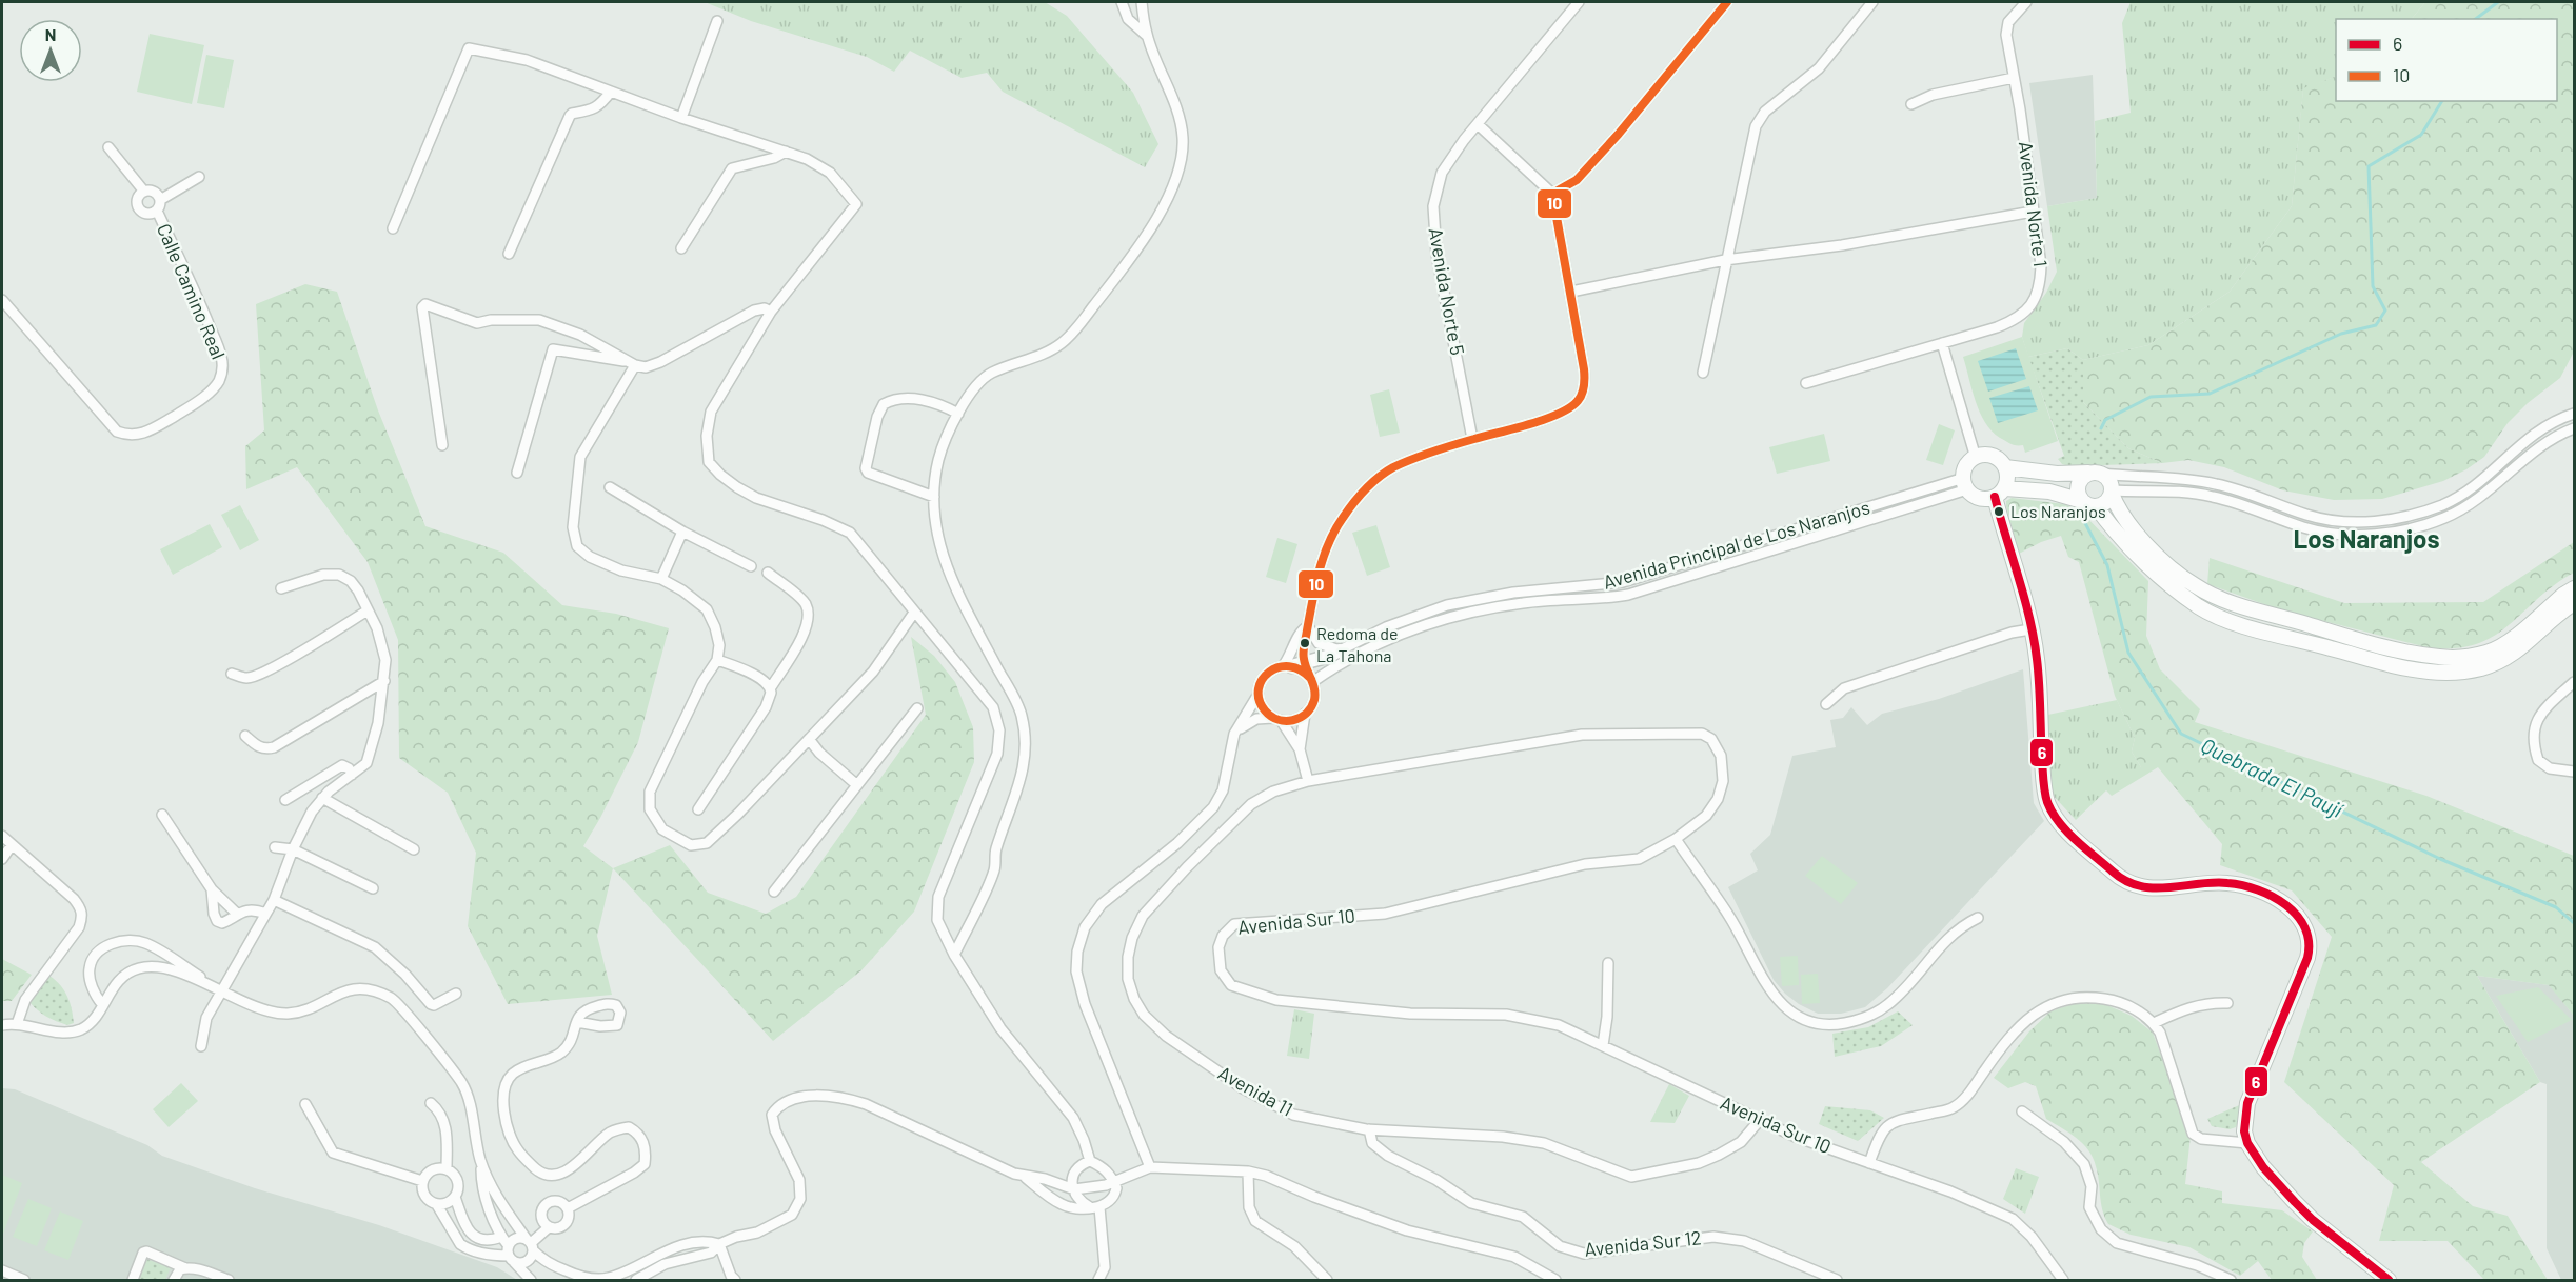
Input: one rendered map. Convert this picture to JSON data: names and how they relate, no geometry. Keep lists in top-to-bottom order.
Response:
{
  "streets": {
    "street": [
      "Avenida Norte 1",
      "Calle Camino Real",
      "Avenida Norte 5",
      "Avenida Principal de Los Naranjos",
      "Avenida Sur 10",
      "Avenida 11",
      "Avenida Sur 12"
    ]
  },
  "crossings": [
    ["Avenida Sur 10", "Avenida 11"],
    ["Avenida 11", "Avenida Sur 12"]
  ],
  "districts": ["Los Naranjos"],
  "water": ["Quebrada El Paují"],
  "places": ["Los Naranjos", "Redoma de La Tahona"],
  "lines": ["transit line 10", "transit line 6"],
  "legend": ["6", "10"],
  "north": "top"
}
